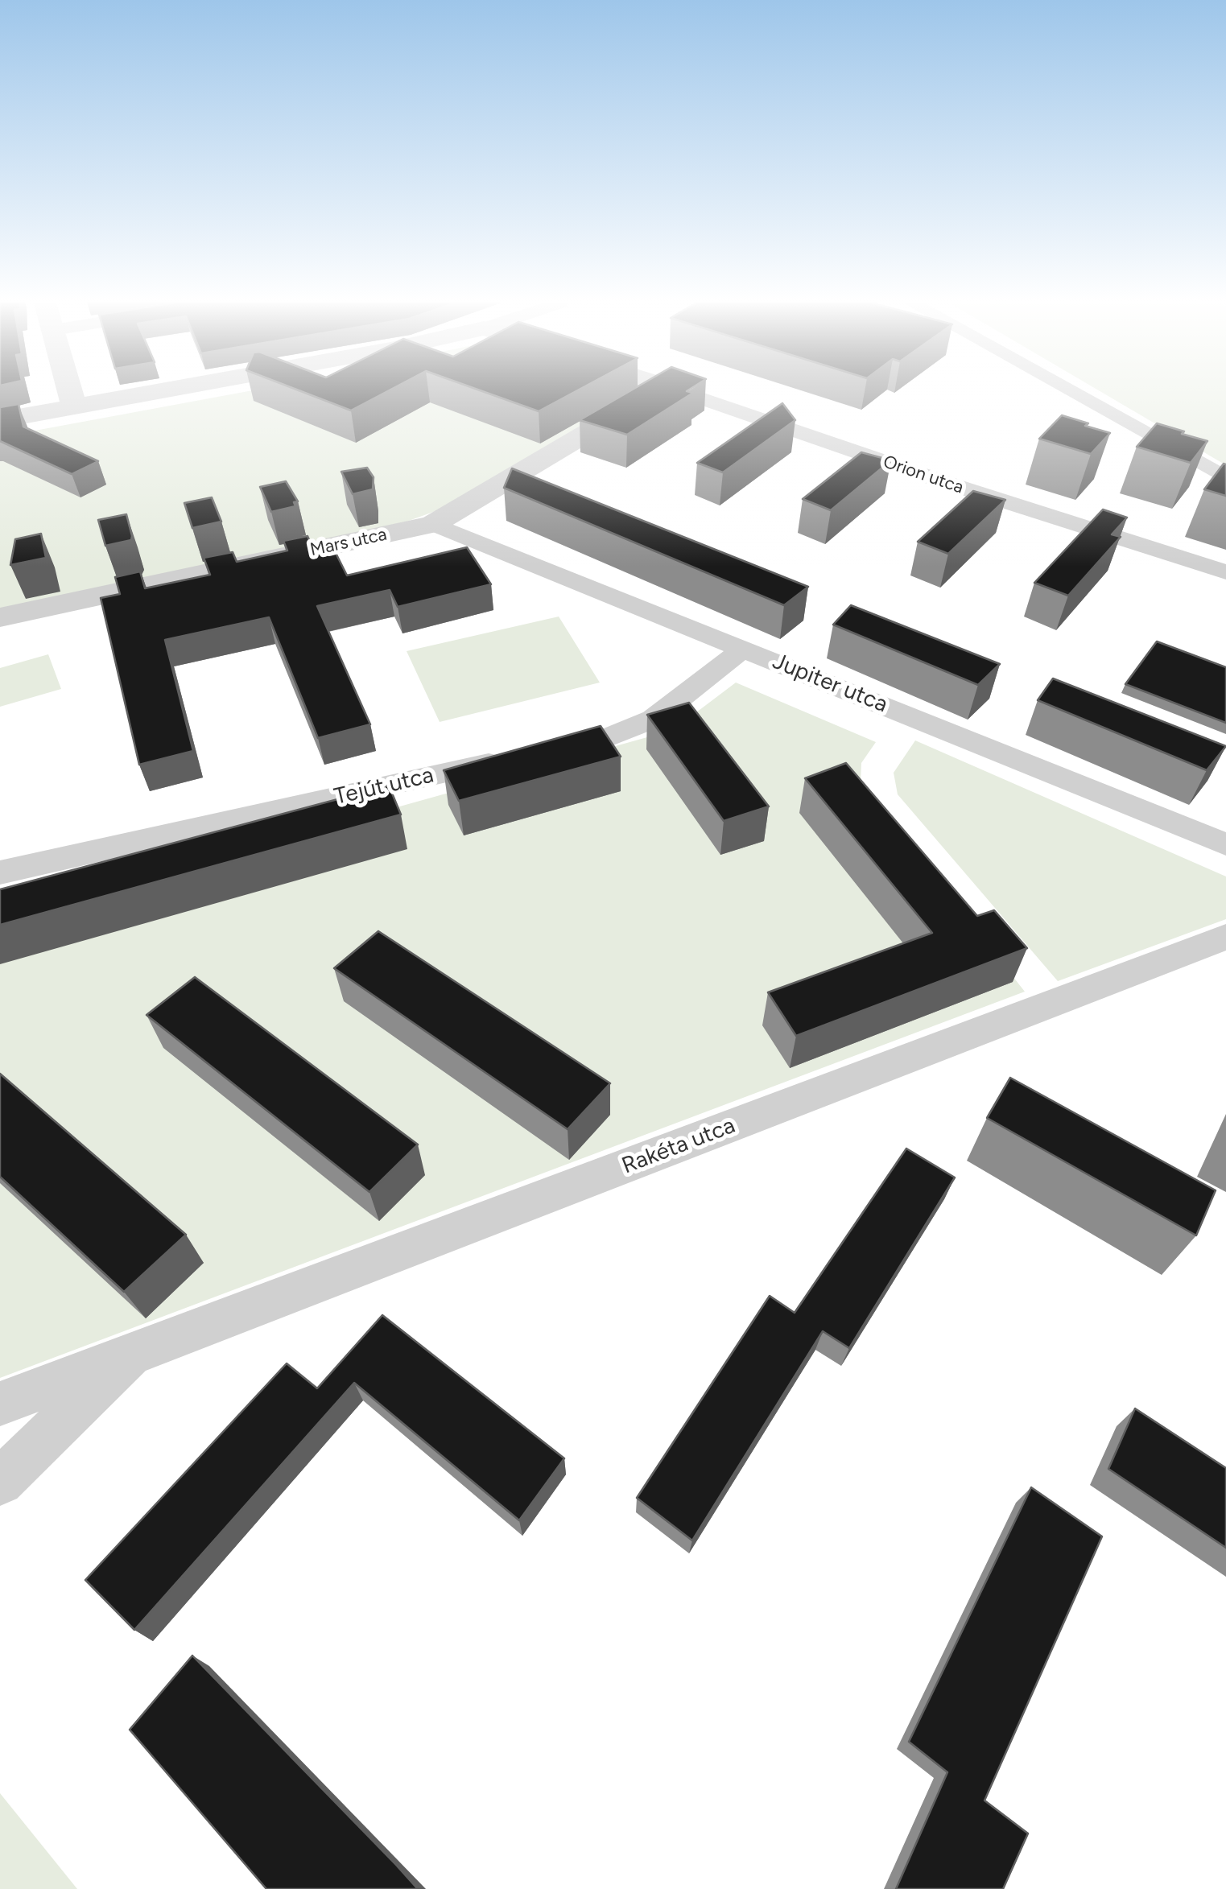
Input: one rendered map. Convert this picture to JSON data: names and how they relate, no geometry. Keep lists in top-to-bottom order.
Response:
{
  "streets": {
    "street": [
      "Orion utca",
      "Mars utca",
      "Jupiter utca",
      "Tejút utca",
      "Rakéta utca"
    ]
  },
  "crossings": [
    ["Mars utca", "Jupiter utca"],
    ["Jupiter utca", "Tejút utca"]
  ]
}
